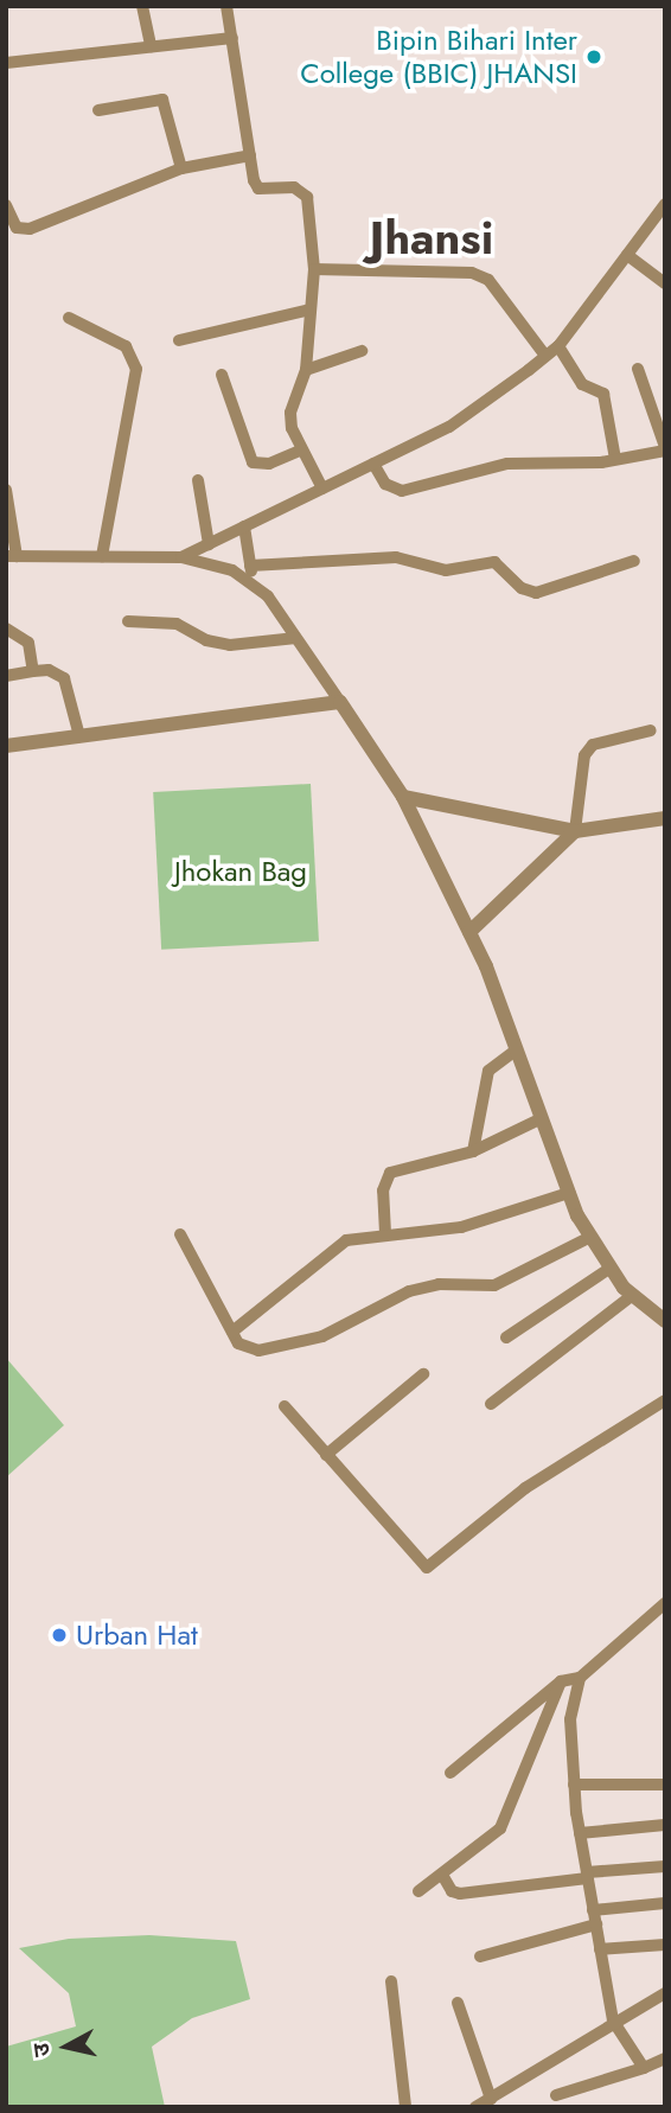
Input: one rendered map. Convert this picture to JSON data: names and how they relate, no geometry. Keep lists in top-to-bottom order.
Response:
{
  "districts": ["Jhansi"],
  "parks": ["Jhokan Bag"],
  "places": ["Bipin Bihari Inter College (BBIC) JHANSI", "Urban Hat"],
  "north": "left"
}
